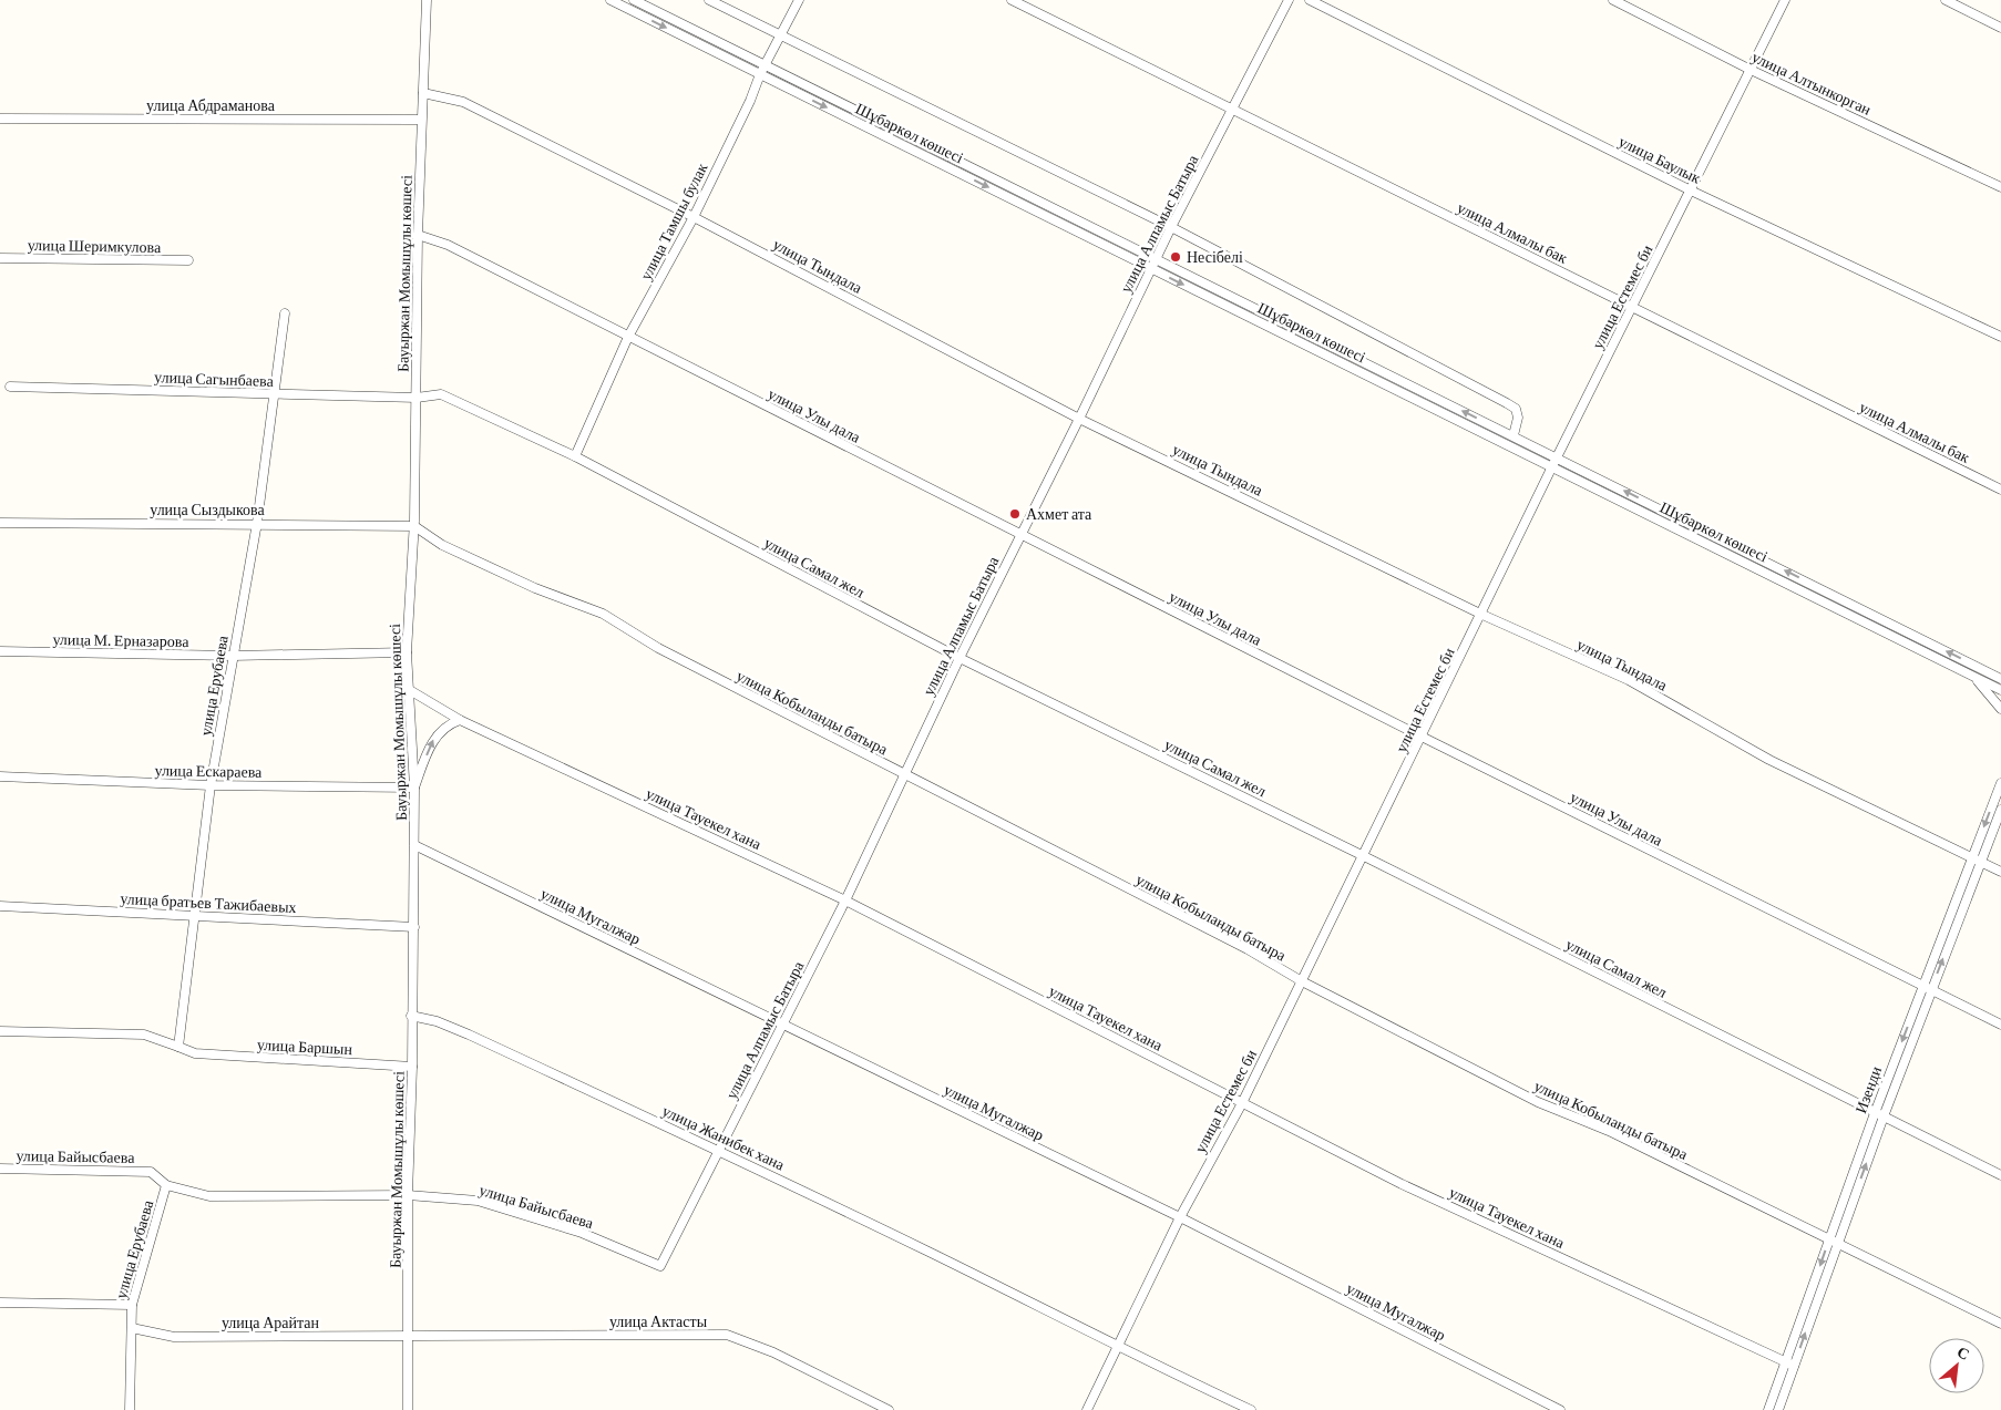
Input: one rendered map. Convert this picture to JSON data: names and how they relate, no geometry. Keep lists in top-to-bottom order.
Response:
{
  "streets": {
    "street": [
      "улица Алтынкорган",
      "улица Абдраманова",
      "Шұбаркөл көшесі",
      "улица Баулык",
      "улица Тамшы булак",
      "улица Алпамыс Батыра",
      "улица Алмалы бак",
      "улица Шеримкулова",
      "улица Тындала",
      "Бауыржан Момышұлы көшесі",
      "улица Естемес би",
      "улица Сагынбаева",
      "улица Улы дала",
      "улица Сыздыкова",
      "улица Самал жел",
      "улица М. Ерназарова",
      "улица Ерубаева",
      "улица Кобыланды батыра",
      "улица Ескараева",
      "улица Тауекел хана",
      "улица братьев Тажибаевых",
      "улица Мугалжар",
      "улица Баршын",
      "Изенди",
      "улица Жанибек хана",
      "улица Байысбаева",
      "улица Актасты",
      "улица Арайтан"
    ]
  },
  "crossings": [
    ["улица Алтынкорган", "улица Естемес би"],
    ["улица Абдраманова", "Бауыржан Момышұлы көшесі"],
    ["Шұбаркөл көшесі", "улица Тамшы булак"],
    ["Шұбаркөл көшесі", "улица Алпамыс Батыра"],
    ["Шұбаркөл көшесі", "улица Естемес би"],
    ["улица Баулык", "улица Естемес би"],
    ["улица Тамшы булак", "улица Тындала"],
    ["улица Тамшы булак", "улица Улы дала"],
    ["улица Тамшы булак", "улица Самал жел"],
    ["улица Алпамыс Батыра", "улица Алмалы бак"],
    ["улица Алпамыс Батыра", "улица Тындала"],
    ["улица Алпамыс Батыра", "улица Улы дала"],
    ["улица Алпамыс Батыра", "улица Самал жел"],
    ["улица Алпамыс Батыра", "улица Кобыланды батыра"],
    ["улица Алпамыс Батыра", "улица Тауекел хана"],
    ["улица Алпамыс Батыра", "улица Мугалжар"],
    ["улица Алпамыс Батыра", "улица Жанибек хана"],
    ["улица Алпамыс Батыра", "улица Байысбаева"],
    ["улица Алмалы бак", "улица Естемес би"],
    ["улица Тындала", "Бауыржан Момышұлы көшесі"],
    ["улица Тындала", "улица Естемес би"],
    ["улица Тындала", "Изенди"],
    ["Бауыржан Момышұлы көшесі", "улица Сагынбаева"],
    ["Бауыржан Момышұлы көшесі", "улица Улы дала"],
    ["Бауыржан Момышұлы көшесі", "улица Сыздыкова"],
    ["Бауыржан Момышұлы көшесі", "улица Самал жел"],
    ["Бауыржан Момышұлы көшесі", "улица М. Ерназарова"],
    ["Бауыржан Момышұлы көшесі", "улица Кобыланды батыра"],
    ["Бауыржан Момышұлы көшесі", "улица Ескараева"],
    ["Бауыржан Момышұлы көшесі", "улица Тауекел хана"],
    ["Бауыржан Момышұлы көшесі", "улица братьев Тажибаевых"],
    ["Бауыржан Момышұлы көшесі", "улица Мугалжар"],
    ["Бауыржан Момышұлы көшесі", "улица Баршын"],
    ["Бауыржан Момышұлы көшесі", "улица Жанибек хана"],
    ["Бауыржан Момышұлы көшесі", "улица Байысбаева"],
    ["Бауыржан Момышұлы көшесі", "улица Актасты"],
    ["Бауыржан Момышұлы көшесі", "улица Арайтан"],
    ["улица Естемес би", "улица Улы дала"],
    ["улица Естемес би", "улица Самал жел"],
    ["улица Естемес би", "улица Кобыланды батыра"],
    ["улица Естемес би", "улица Тауекел хана"],
    ["улица Естемес би", "улица Мугалжар"],
    ["улица Естемес би", "улица Жанибек хана"],
    ["улица Сагынбаева", "улица Самал жел"],
    ["улица Сагынбаева", "улица Ерубаева"],
    ["улица Улы дала", "Изенди"],
    ["улица Сыздыкова", "улица Ерубаева"],
    ["улица Сыздыкова", "улица Кобыланды батыра"],
    ["улица Самал жел", "Изенди"],
    ["улица М. Ерназарова", "улица Ерубаева"],
    ["улица Ерубаева", "улица Ескараева"],
    ["улица Ерубаева", "улица братьев Тажибаевых"],
    ["улица Ерубаева", "улица Баршын"],
    ["улица Ерубаева", "улица Байысбаева"],
    ["улица Ерубаева", "улица Арайтан"],
    ["улица Кобыланды батыра", "Изенди"],
    ["улица Тауекел хана", "Изенди"],
    ["улица Актасты", "улица Арайтан"]
  ],
  "places": ["Несібелі", "Ахмет ата"],
  "north": "top right"
}
